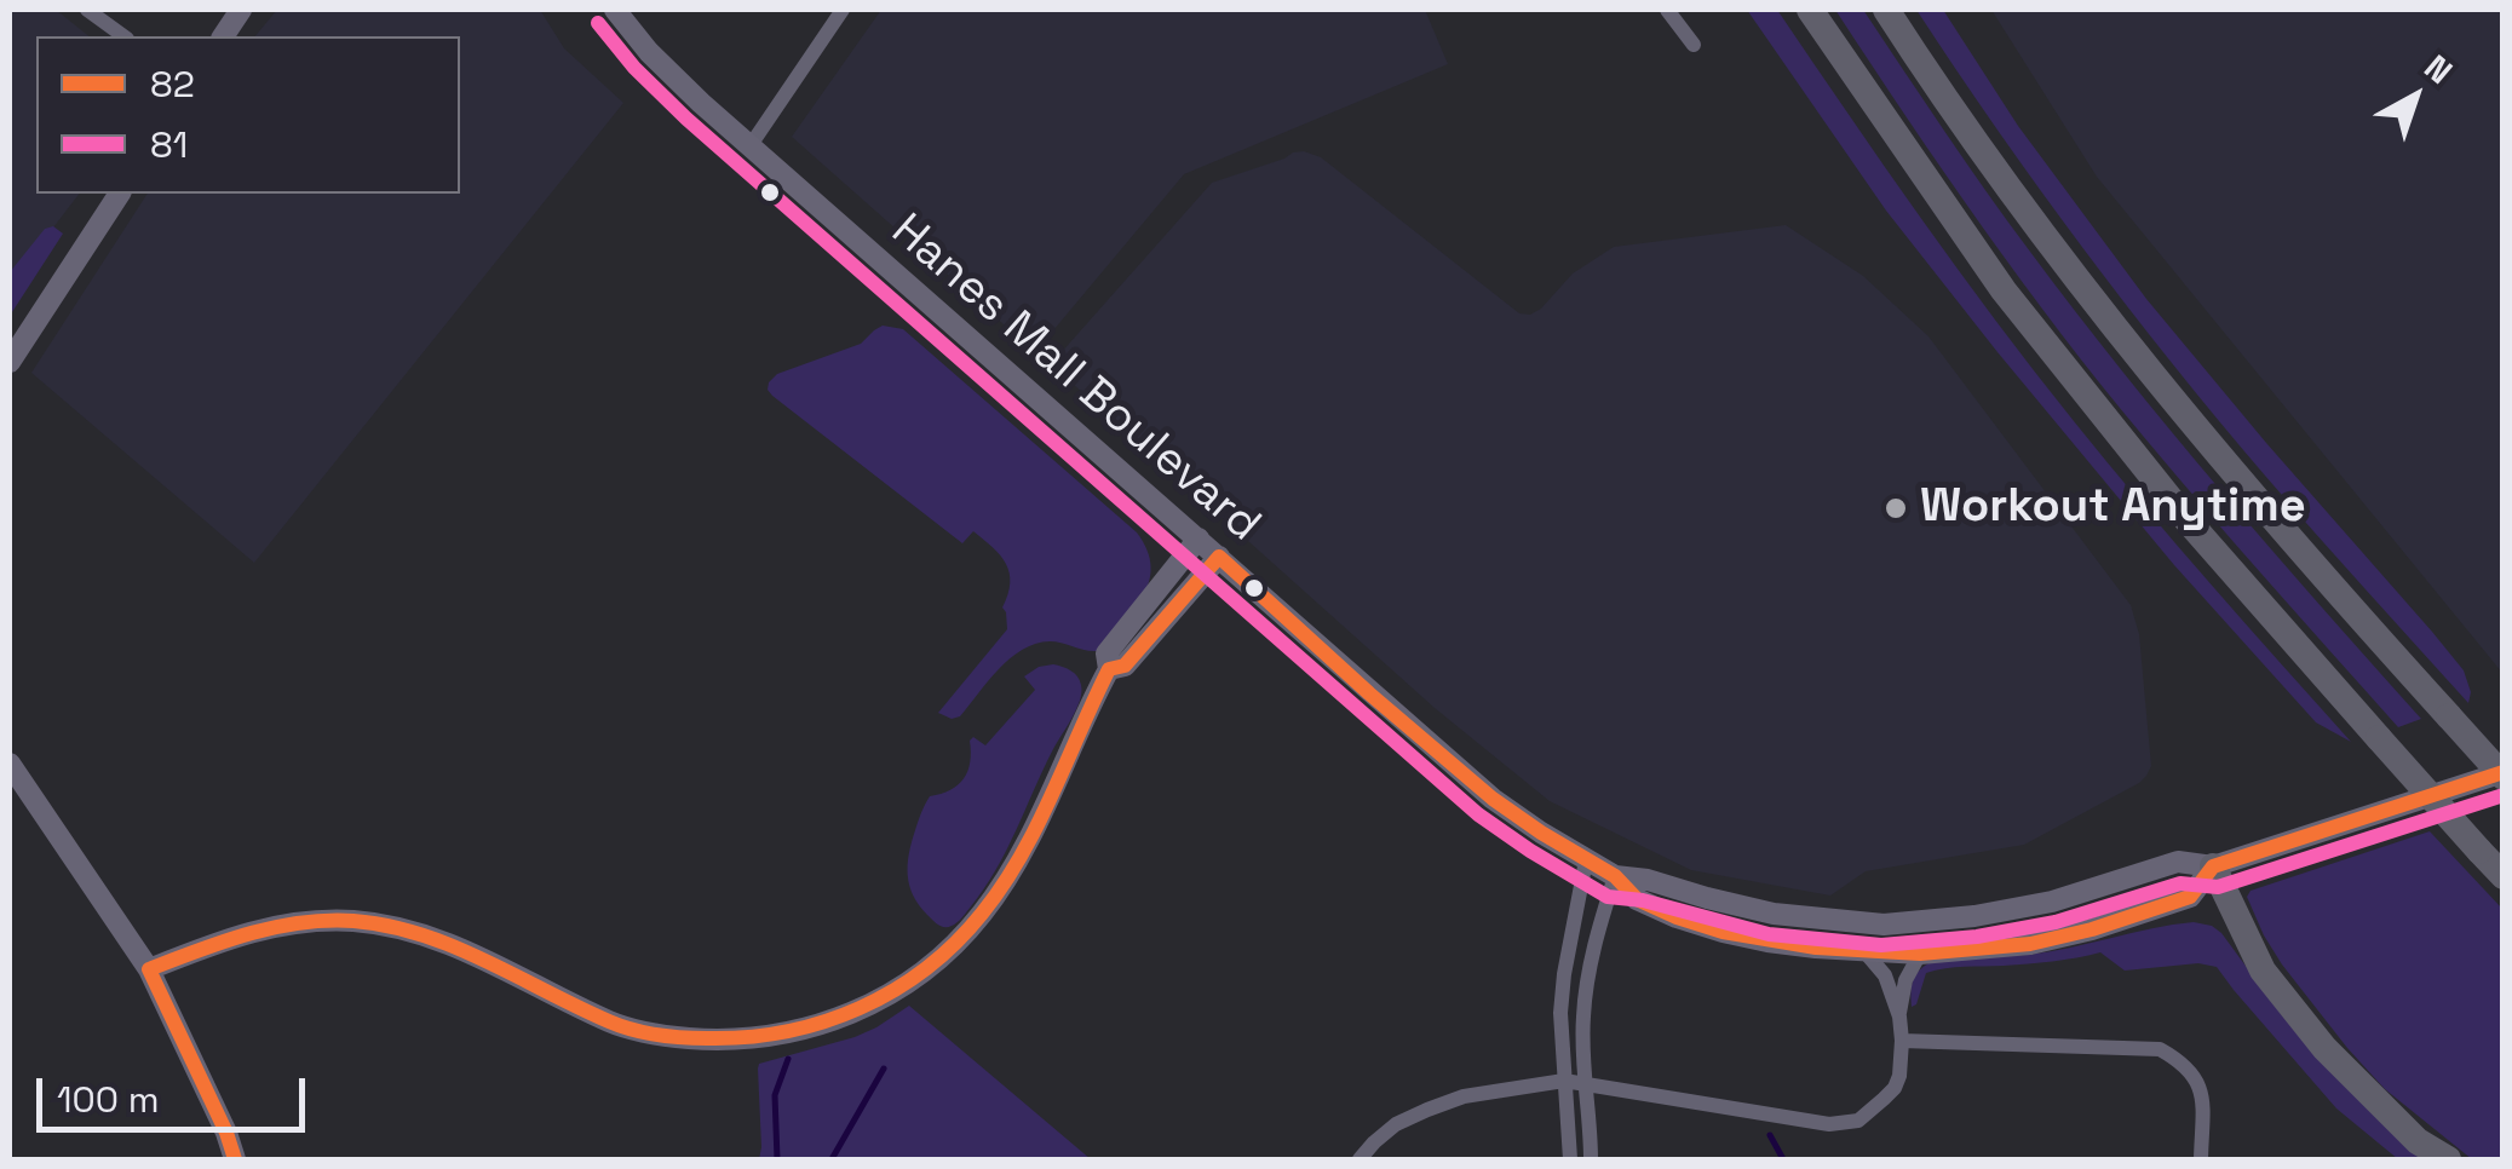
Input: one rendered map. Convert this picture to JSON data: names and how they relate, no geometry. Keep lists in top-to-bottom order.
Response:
{
  "streets": {
    "main road": ["Hanes Mall Boulevard"]
  },
  "places": ["Workout Anytime"],
  "lines": ["transit line 81", "transit line 82"],
  "legend": ["82", "81"],
  "scale_bar": "100 m",
  "north": "top right"
}
